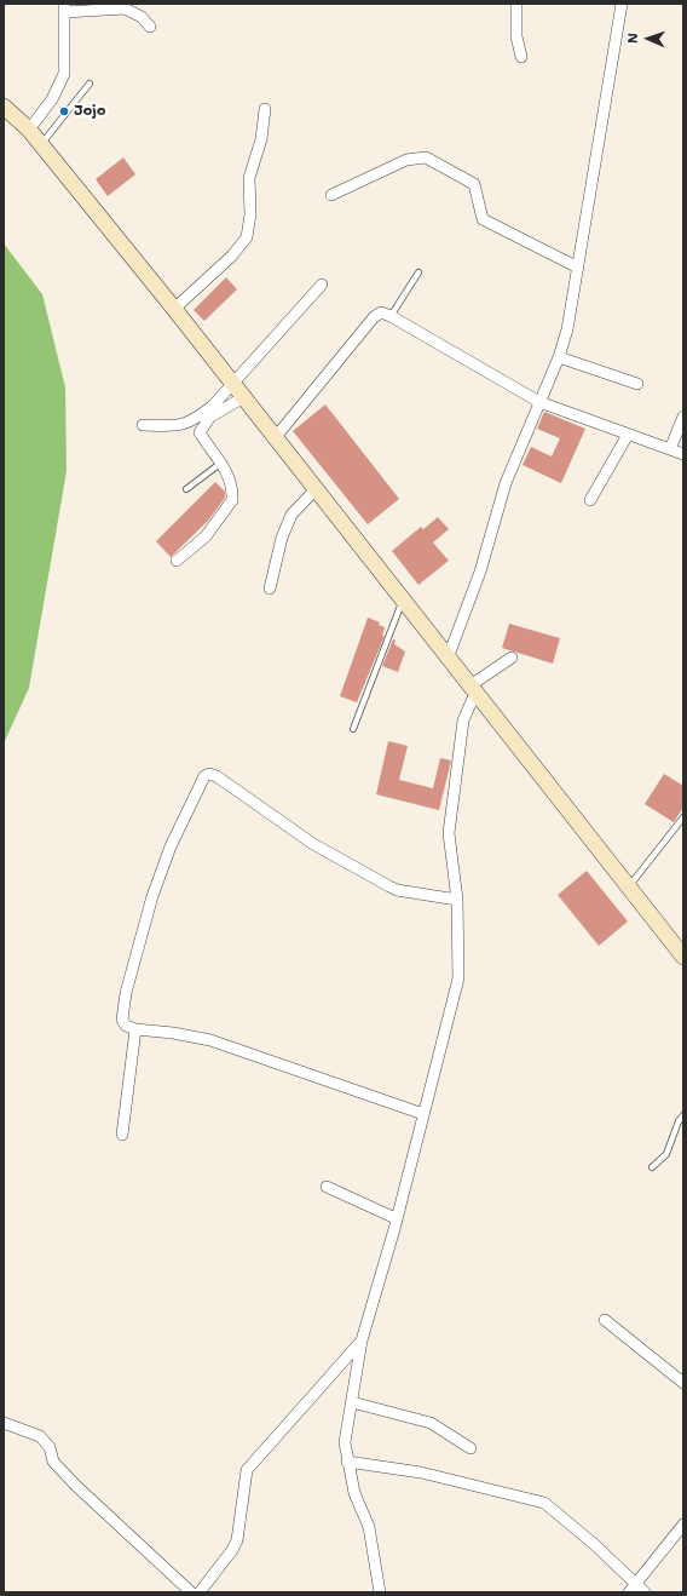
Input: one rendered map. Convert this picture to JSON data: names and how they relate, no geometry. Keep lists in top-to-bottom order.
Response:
{
  "places": ["Jojo"],
  "north": "left"
}
